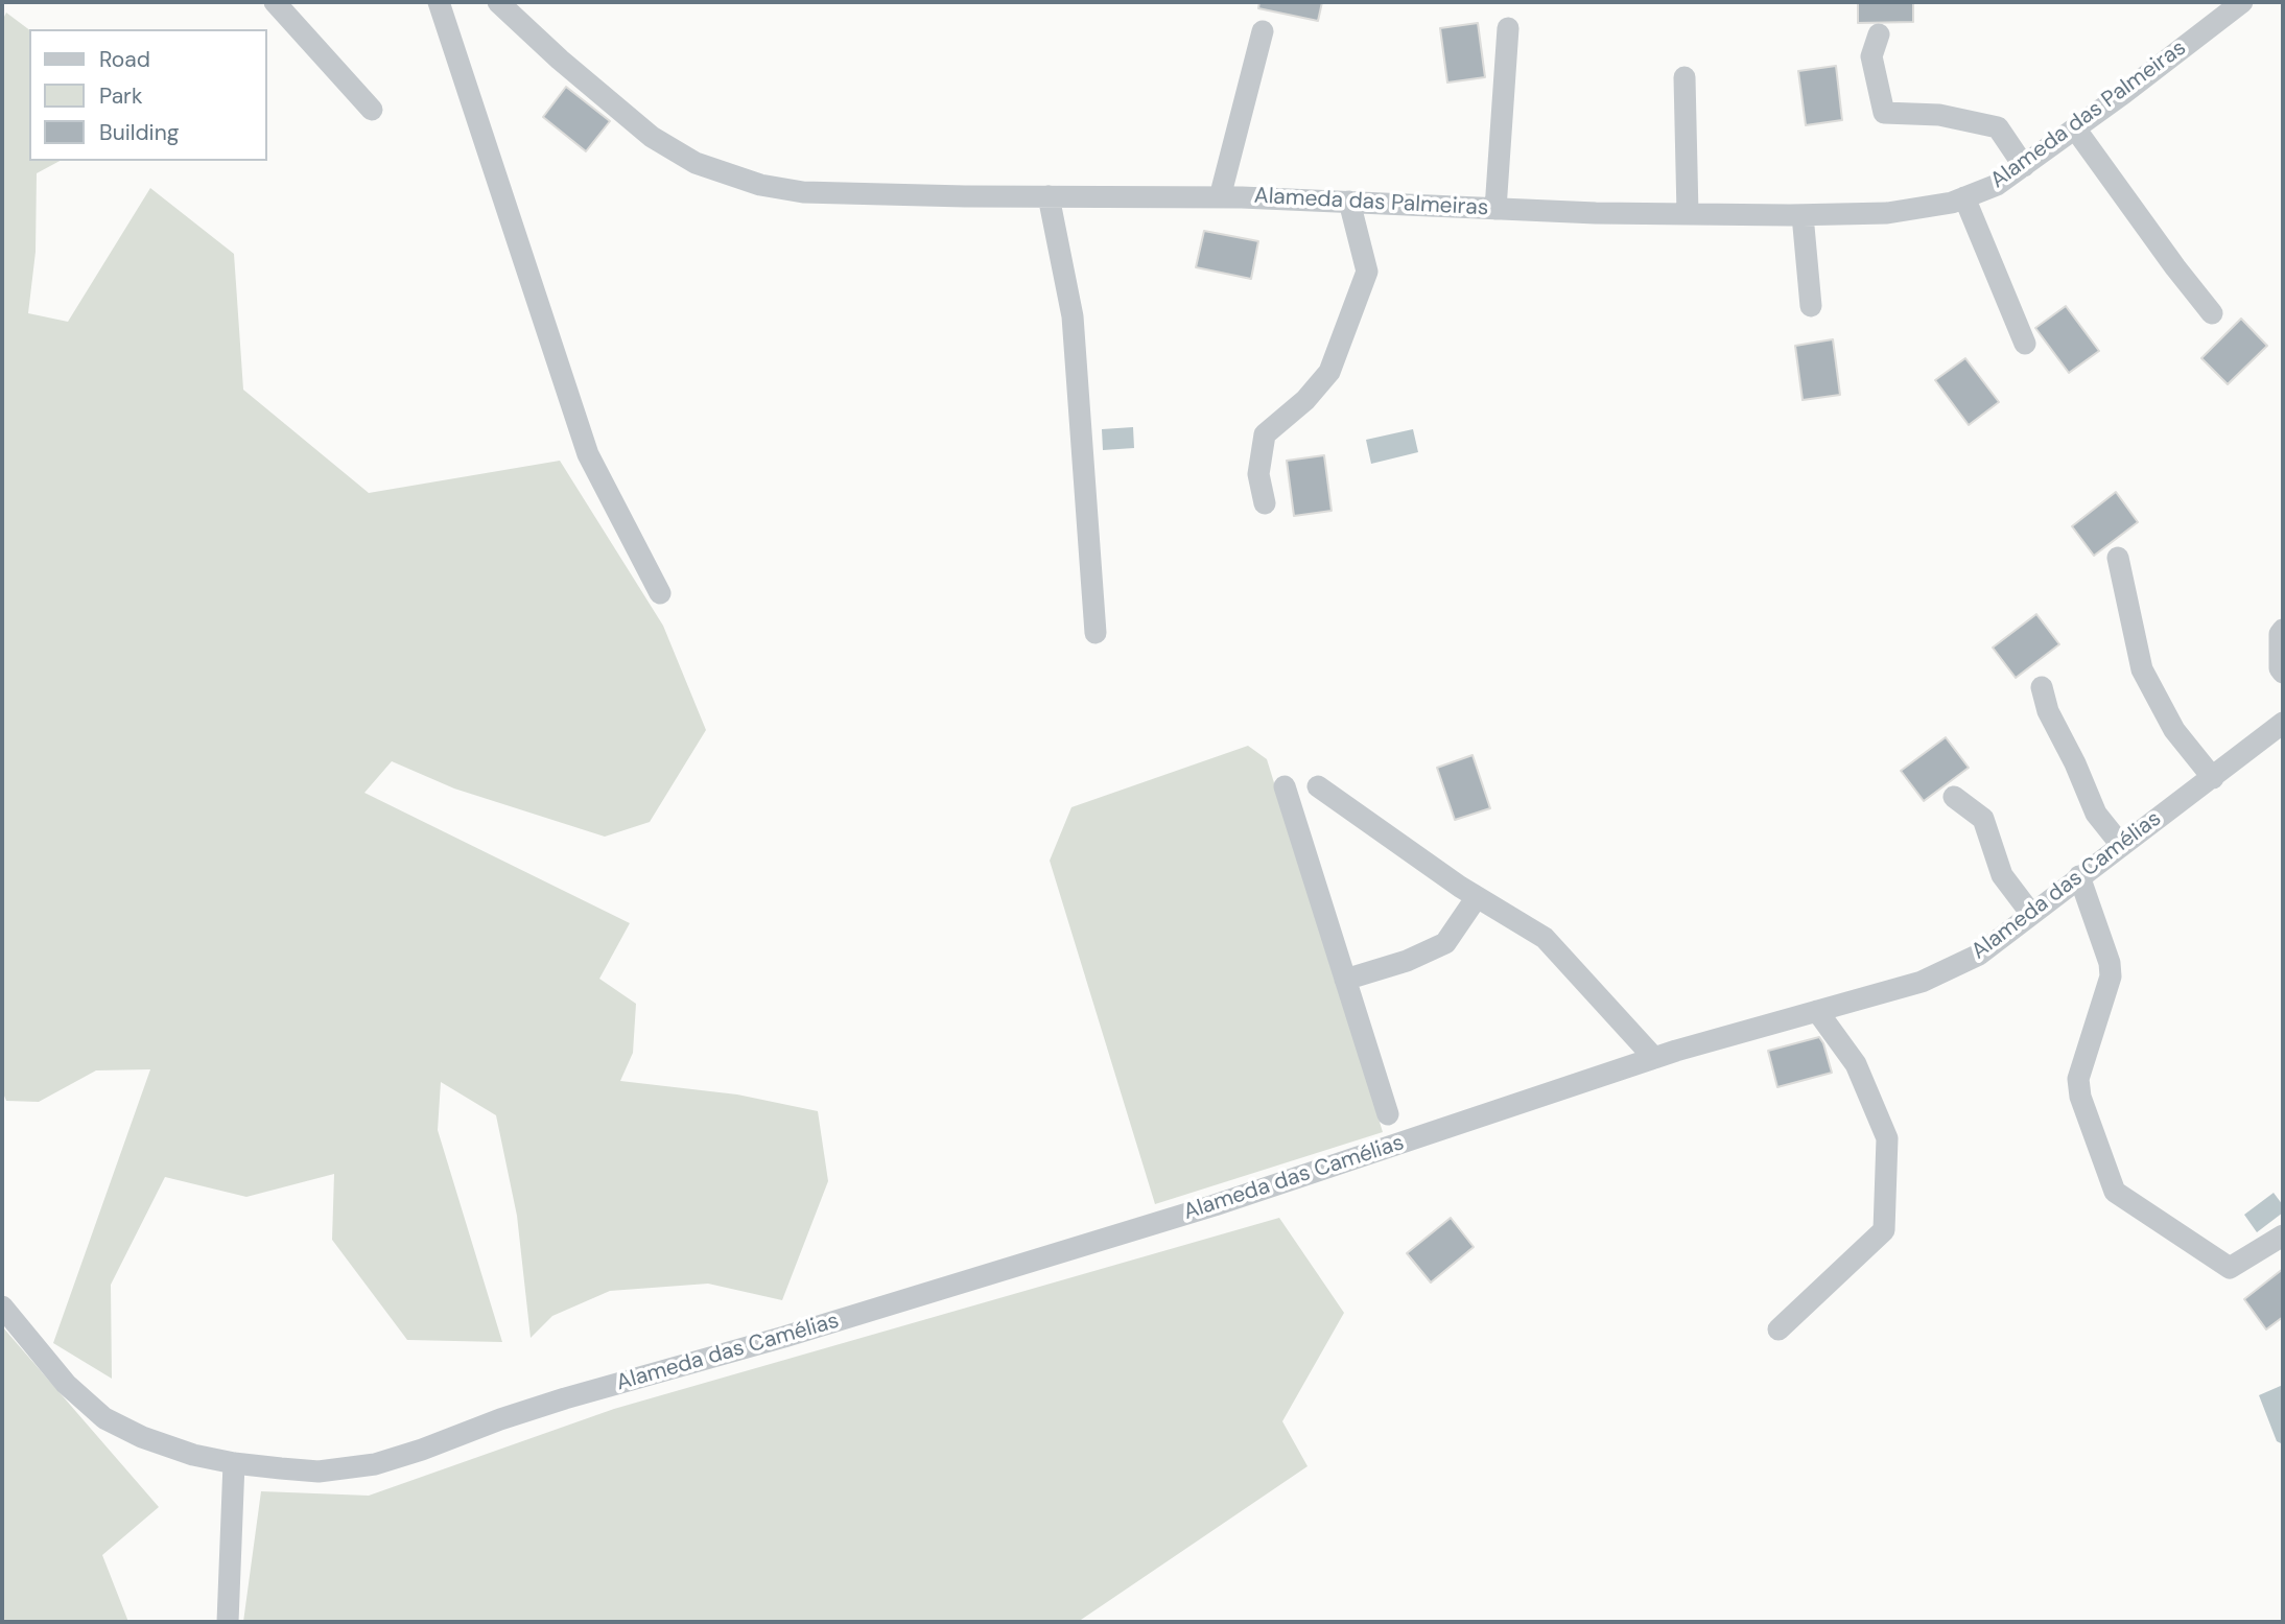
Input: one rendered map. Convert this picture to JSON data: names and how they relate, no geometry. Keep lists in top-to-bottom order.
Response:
{
  "streets": {
    "street": ["Alameda das Palmeiras", "Alameda das Camélias"]
  },
  "legend": ["Road", "Park", "Building"]
}
